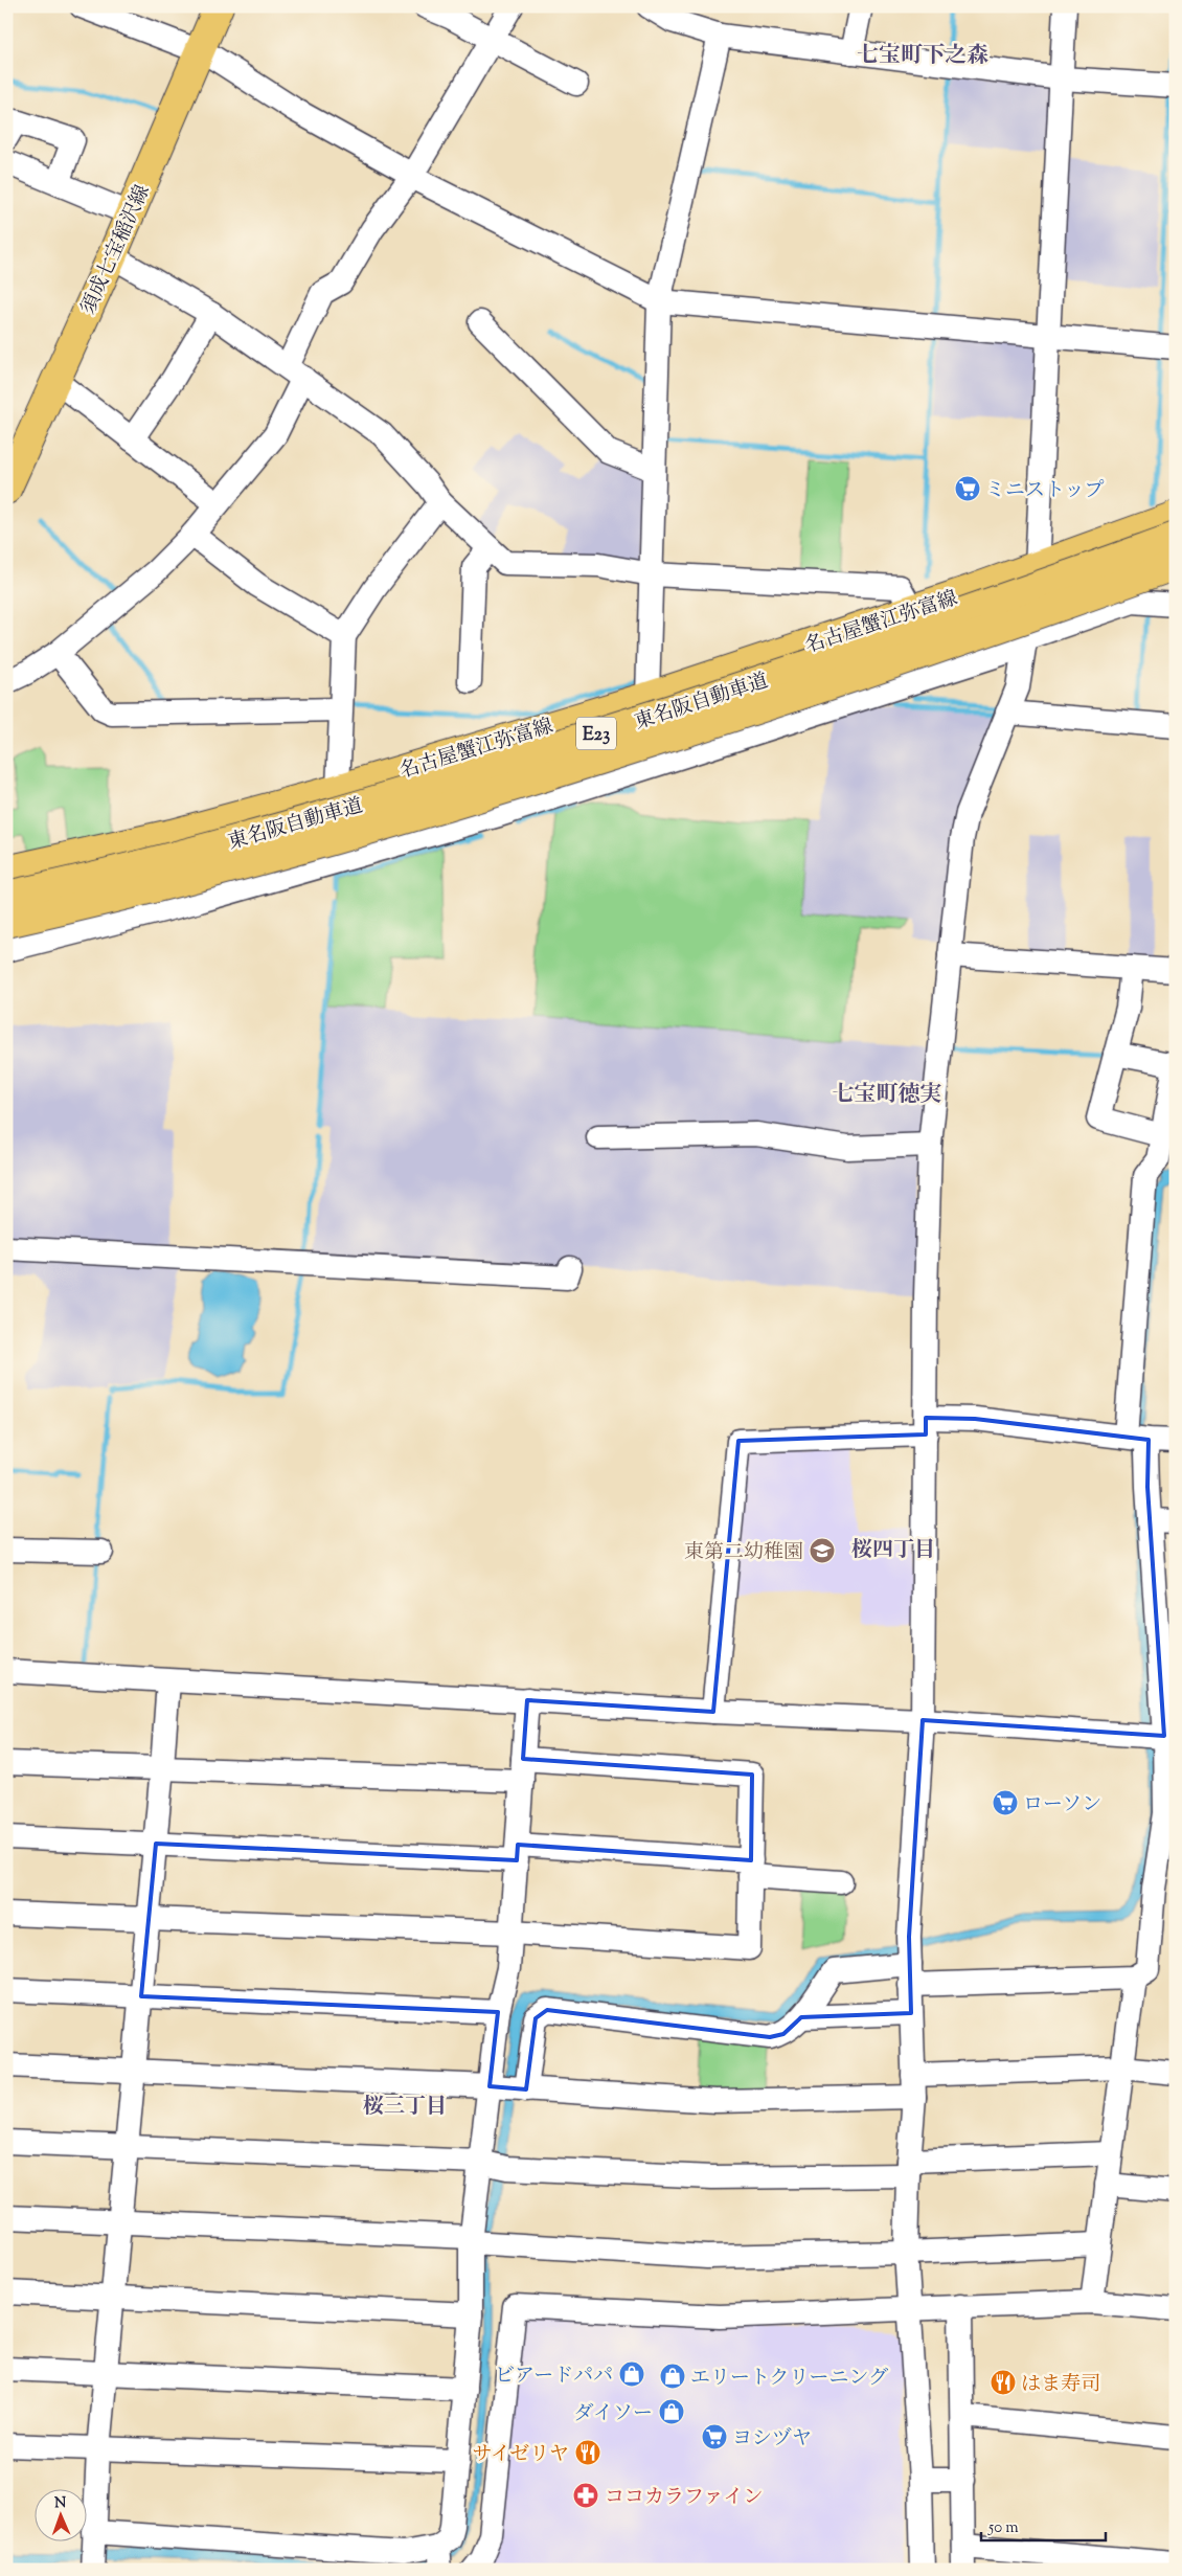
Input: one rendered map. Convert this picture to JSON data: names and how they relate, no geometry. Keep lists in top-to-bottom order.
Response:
{
  "streets": {
    "main road": [
      "須成七宝稲沢線",
      "名古屋蟹江弥富線",
      "東名阪自動車道",
      "E23"
    ]
  },
  "districts": [
    "七宝町下之森",
    "七宝町徳実",
    "桜四丁目",
    "桜三丁目"
  ],
  "places": {
    "supermarket": ["ミニストップ", "ローソン", "ヨシヅヤ"],
    "school or university": ["東第二幼稚園"],
    "shop": ["ビアードパパ", "エリートクリーニング", "ダイソー"],
    "restaurant": ["はま寿司", "サイゼリヤ"],
    "pharmacy": ["ココカラファイン"]
  },
  "scale_bar": "50 m",
  "north": "top"
}
